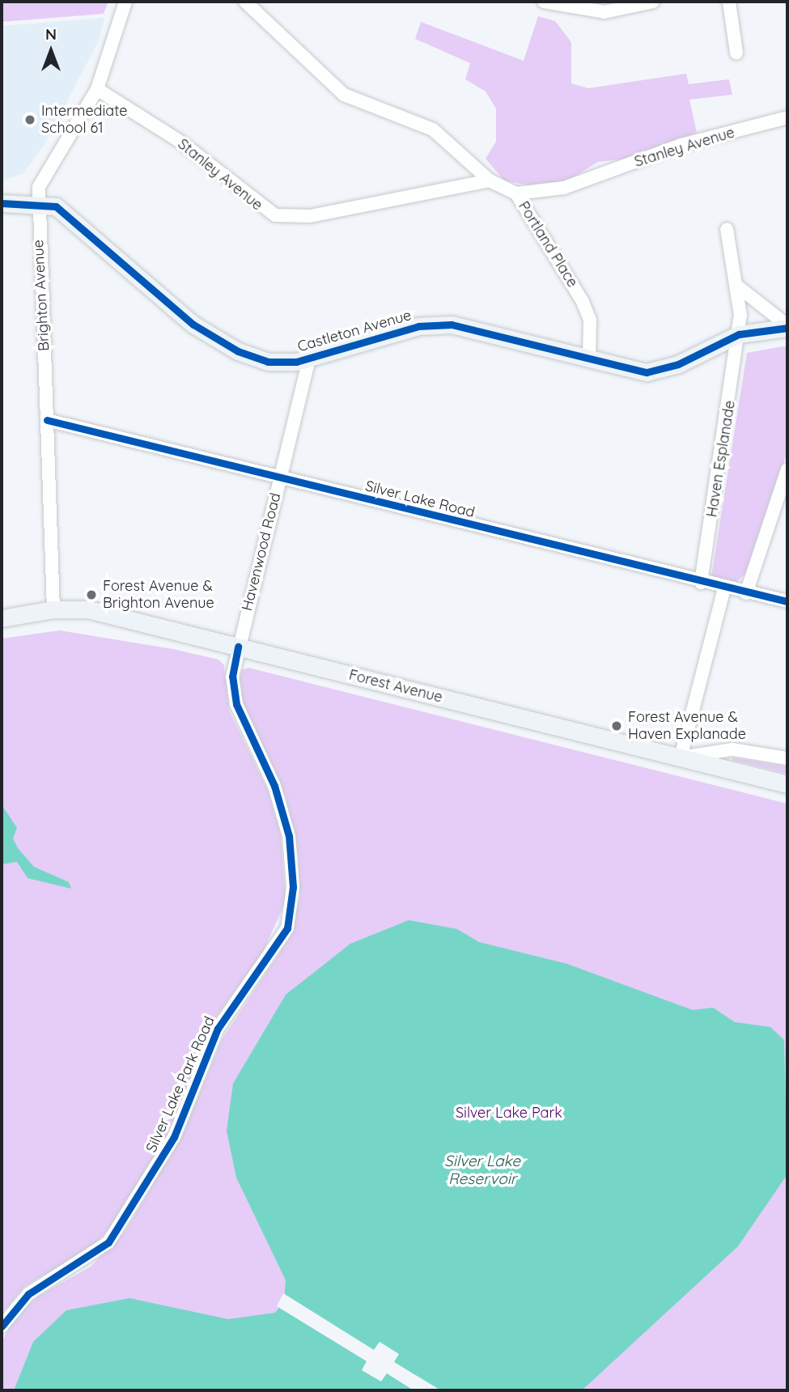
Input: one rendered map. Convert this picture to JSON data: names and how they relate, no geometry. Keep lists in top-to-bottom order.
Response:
{
  "streets": {
    "street": [
      "Stanley Avenue",
      "Portland Place",
      "Brighton Avenue",
      "Castleton Avenue",
      "Haven Esplanade",
      "Silver Lake Road",
      "Havenwood Road",
      "Forest Avenue",
      "Silver Lake Park Road"
    ]
  },
  "crossings": [
    ["Stanley Avenue", "Portland Place"],
    ["Stanley Avenue", "Brighton Avenue"],
    ["Portland Place", "Castleton Avenue"],
    ["Brighton Avenue", "Castleton Avenue"],
    ["Brighton Avenue", "Silver Lake Road"],
    ["Brighton Avenue", "Forest Avenue"],
    ["Castleton Avenue", "Haven Esplanade"],
    ["Castleton Avenue", "Havenwood Road"],
    ["Haven Esplanade", "Silver Lake Road"],
    ["Silver Lake Road", "Havenwood Road"],
    ["Havenwood Road", "Forest Avenue"],
    ["Havenwood Road", "Silver Lake Park Road"],
    ["Forest Avenue", "Silver Lake Park Road"]
  ],
  "water": ["Silver Lake Reservoir"],
  "parks": ["Silver Lake Park"],
  "places": ["Intermediate School 61", "Forest Avenue & Brighton Avenue", "Forest Avenue & Haven Explanade"],
  "north": "top"
}
